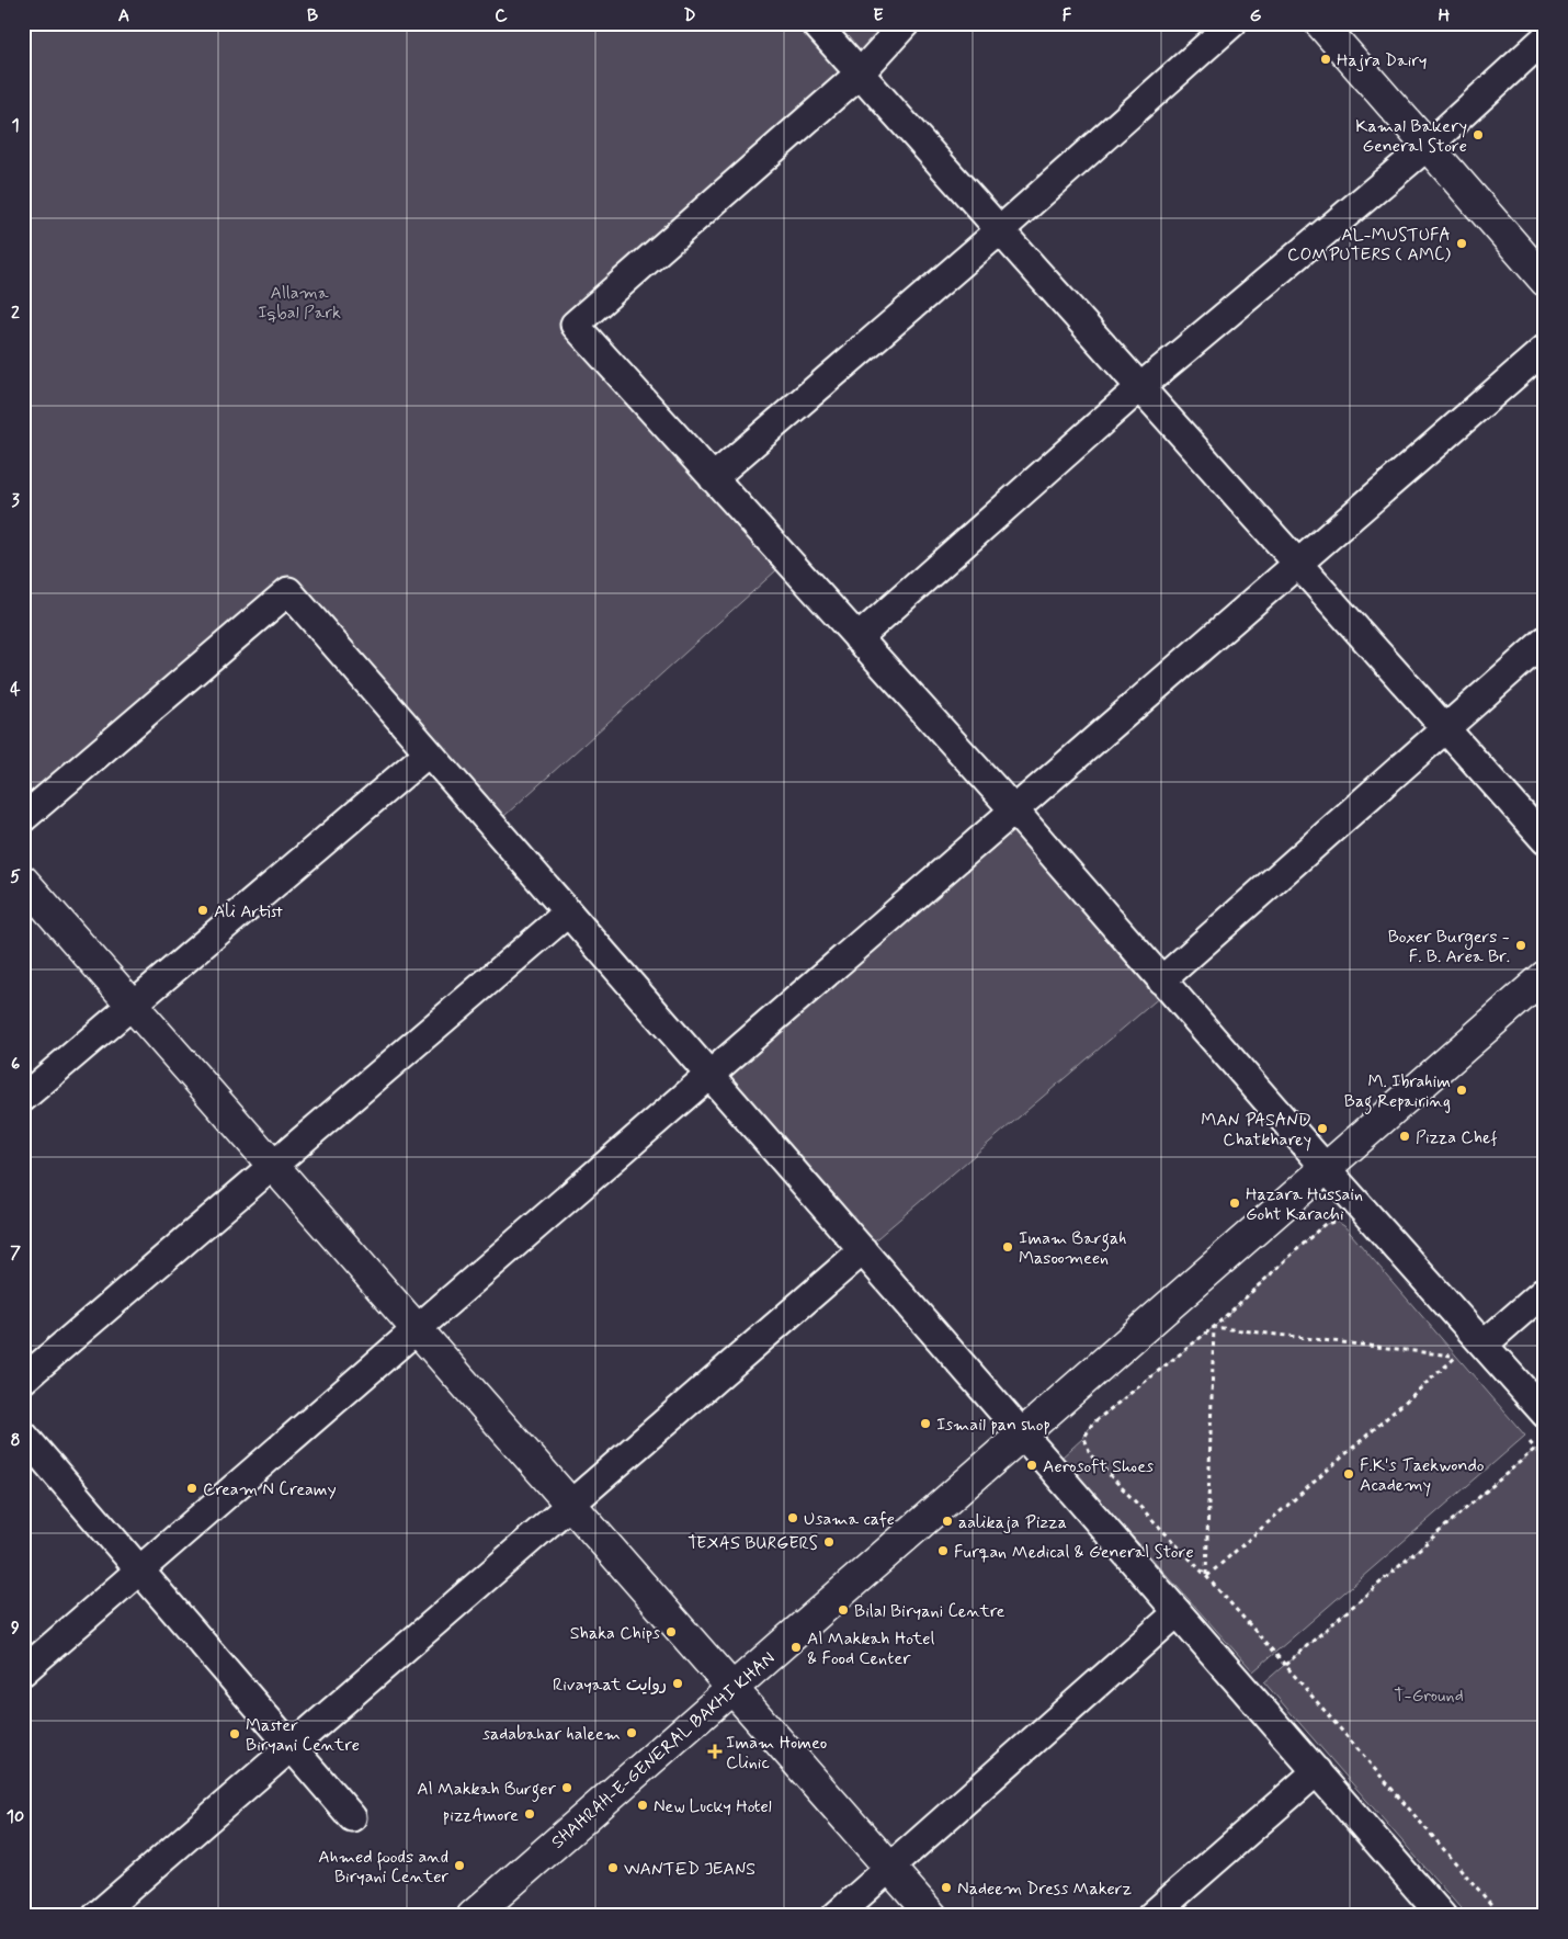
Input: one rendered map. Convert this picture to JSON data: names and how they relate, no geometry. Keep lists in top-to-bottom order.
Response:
{
  "streets": {
    "street": ["SHAHRAH-E-GENERAL BAKHI KHAN"]
  },
  "parks": ["Allama Iqbal Park", "T-Ground"],
  "places": {
    "other": [
      "Hajra Dairy",
      "Kamal Bakery General Store",
      "AL-MUSTUFA COMPUTERS ( AMC)",
      "Ali Artist",
      "Boxer Burgers - F. B. Area Br.",
      "M. Ibrahim Bag Repairing",
      "MAN PASAND Chatkharey",
      "Pizza Chef",
      "Hazara Hussain Goht Karachi",
      "Imam Bargah Masoomeen",
      "Ismail pan shop",
      "Aerosoft Shoes",
      "F.K's Taekwondo Academy",
      "Cream N Creamy",
      "Usama cafe",
      "aalikaja Pizza",
      "TEXAS BURGERS",
      "Furqan Medical & General Store",
      "Bilal Biryani Centre",
      "Shaka Chips",
      "Al Makkah Hotel & Food Center",
      "Rivayaat روایت",
      "sadabahar haleem",
      "Master Biryani Centre",
      "Al Makkah Burger",
      "New Lucky Hotel",
      "pizzAmore",
      "Ahmed foods and Biryani Center",
      "WANTED JEANS",
      "Nadeem Dress Makerz"
    ],
    "health": ["Imam Homeo Clinic"]
  },
  "grid": {
    "columns": [
      "A",
      "B",
      "C",
      "D",
      "E",
      "F",
      "G",
      "H"
    ],
    "rows": [
      "1",
      "2",
      "3",
      "4",
      "5",
      "6",
      "7",
      "8",
      "9",
      "10"
    ]
  }
}
